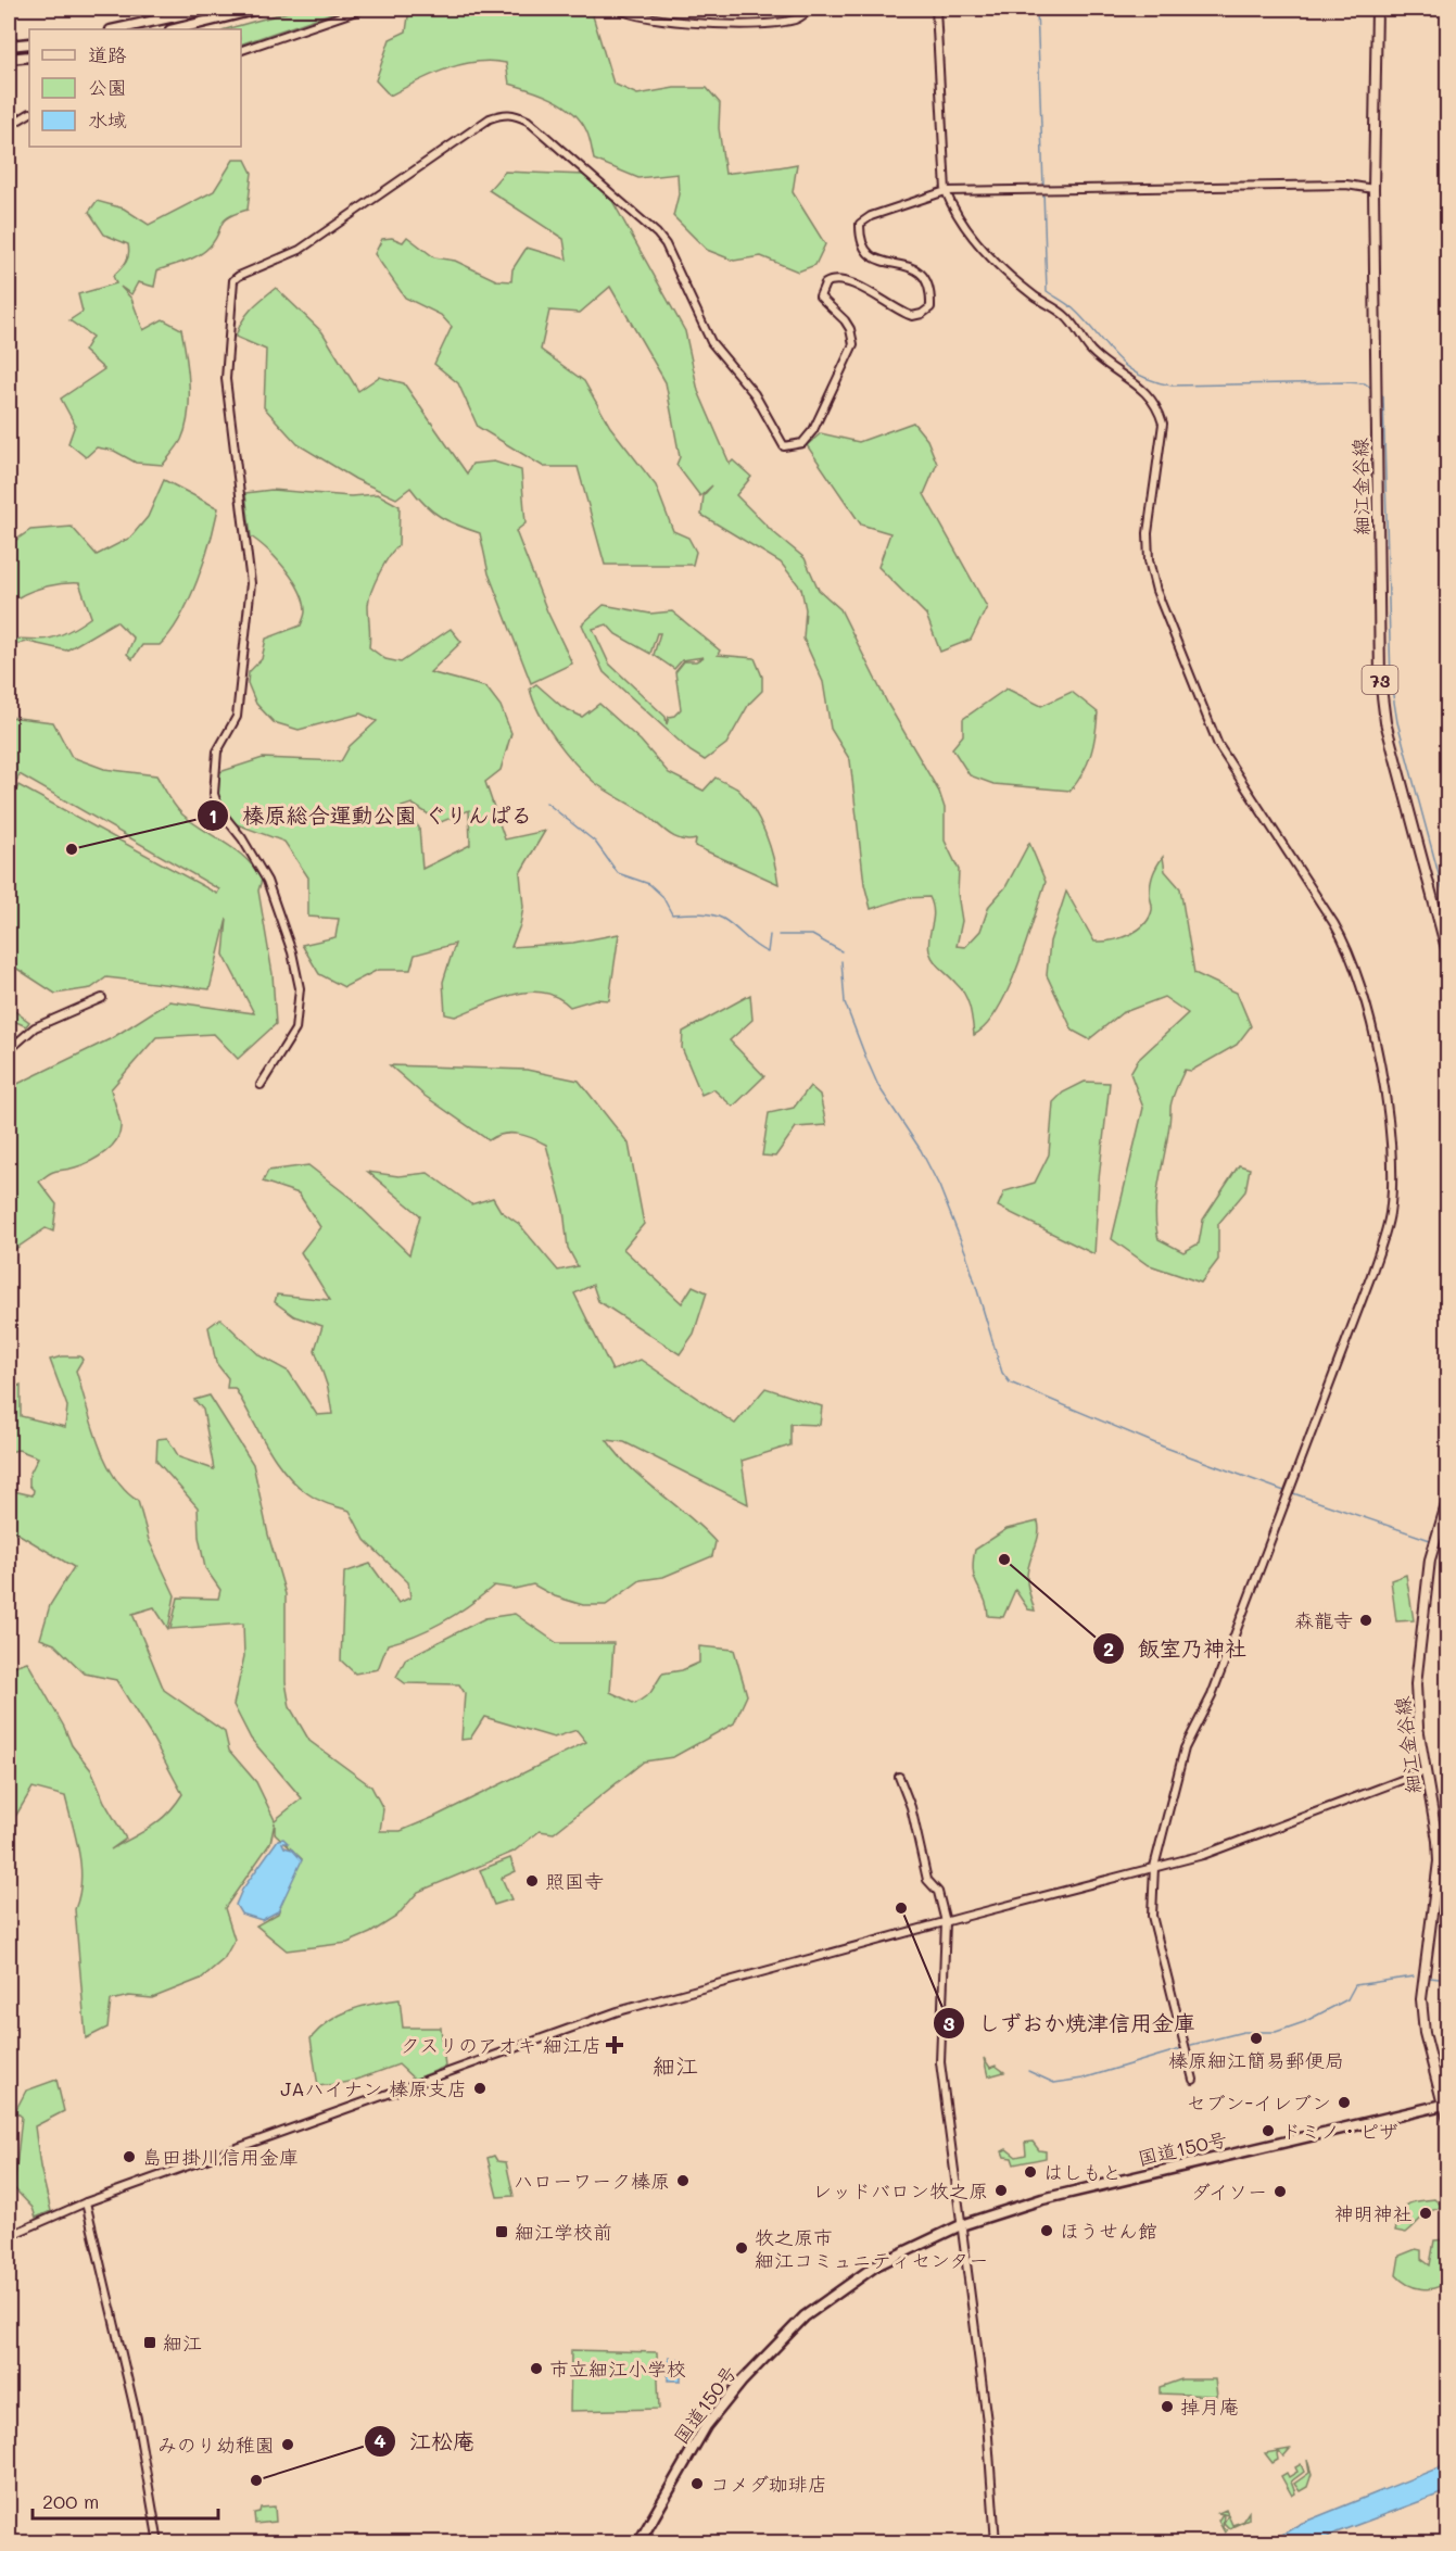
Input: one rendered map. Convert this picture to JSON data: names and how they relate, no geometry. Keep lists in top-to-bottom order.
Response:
{
  "streets": {
    "highway": ["国道150号"],
    "main road": ["細江金谷線", "73"]
  },
  "crossings": [
    ["細江金谷線", "国道150号"]
  ],
  "districts": ["細江"],
  "places": {
    "other": [
      "榛原総合運動公園 ぐりんぱる",
      "飯室乃神社",
      "森龍寺",
      "照国寺",
      "しずおか焼津信用金庫",
      "榛原細江簡易郵便局",
      "JAハイナン 榛原支店",
      "セブン-イレブン",
      "ドミノ・ピザ",
      "島田掛川信用金庫",
      "はしもと",
      "ハローワーク榛原",
      "レッドバロン牧之原",
      "ダイソー",
      "神明神社",
      "ほうせん館",
      "牧之原市 細江コミュニティセンター",
      "市立細江小学校",
      "掉月庵",
      "みのり幼稚園",
      "江松庵",
      "コメダ珈琲店"
    ],
    "health": ["クスリのアオキ 細江店"],
    "transit": ["細江学校前", "細江"]
  },
  "legend": ["道路", "公園", "水域"],
  "scale_bar": "200 m"
}
